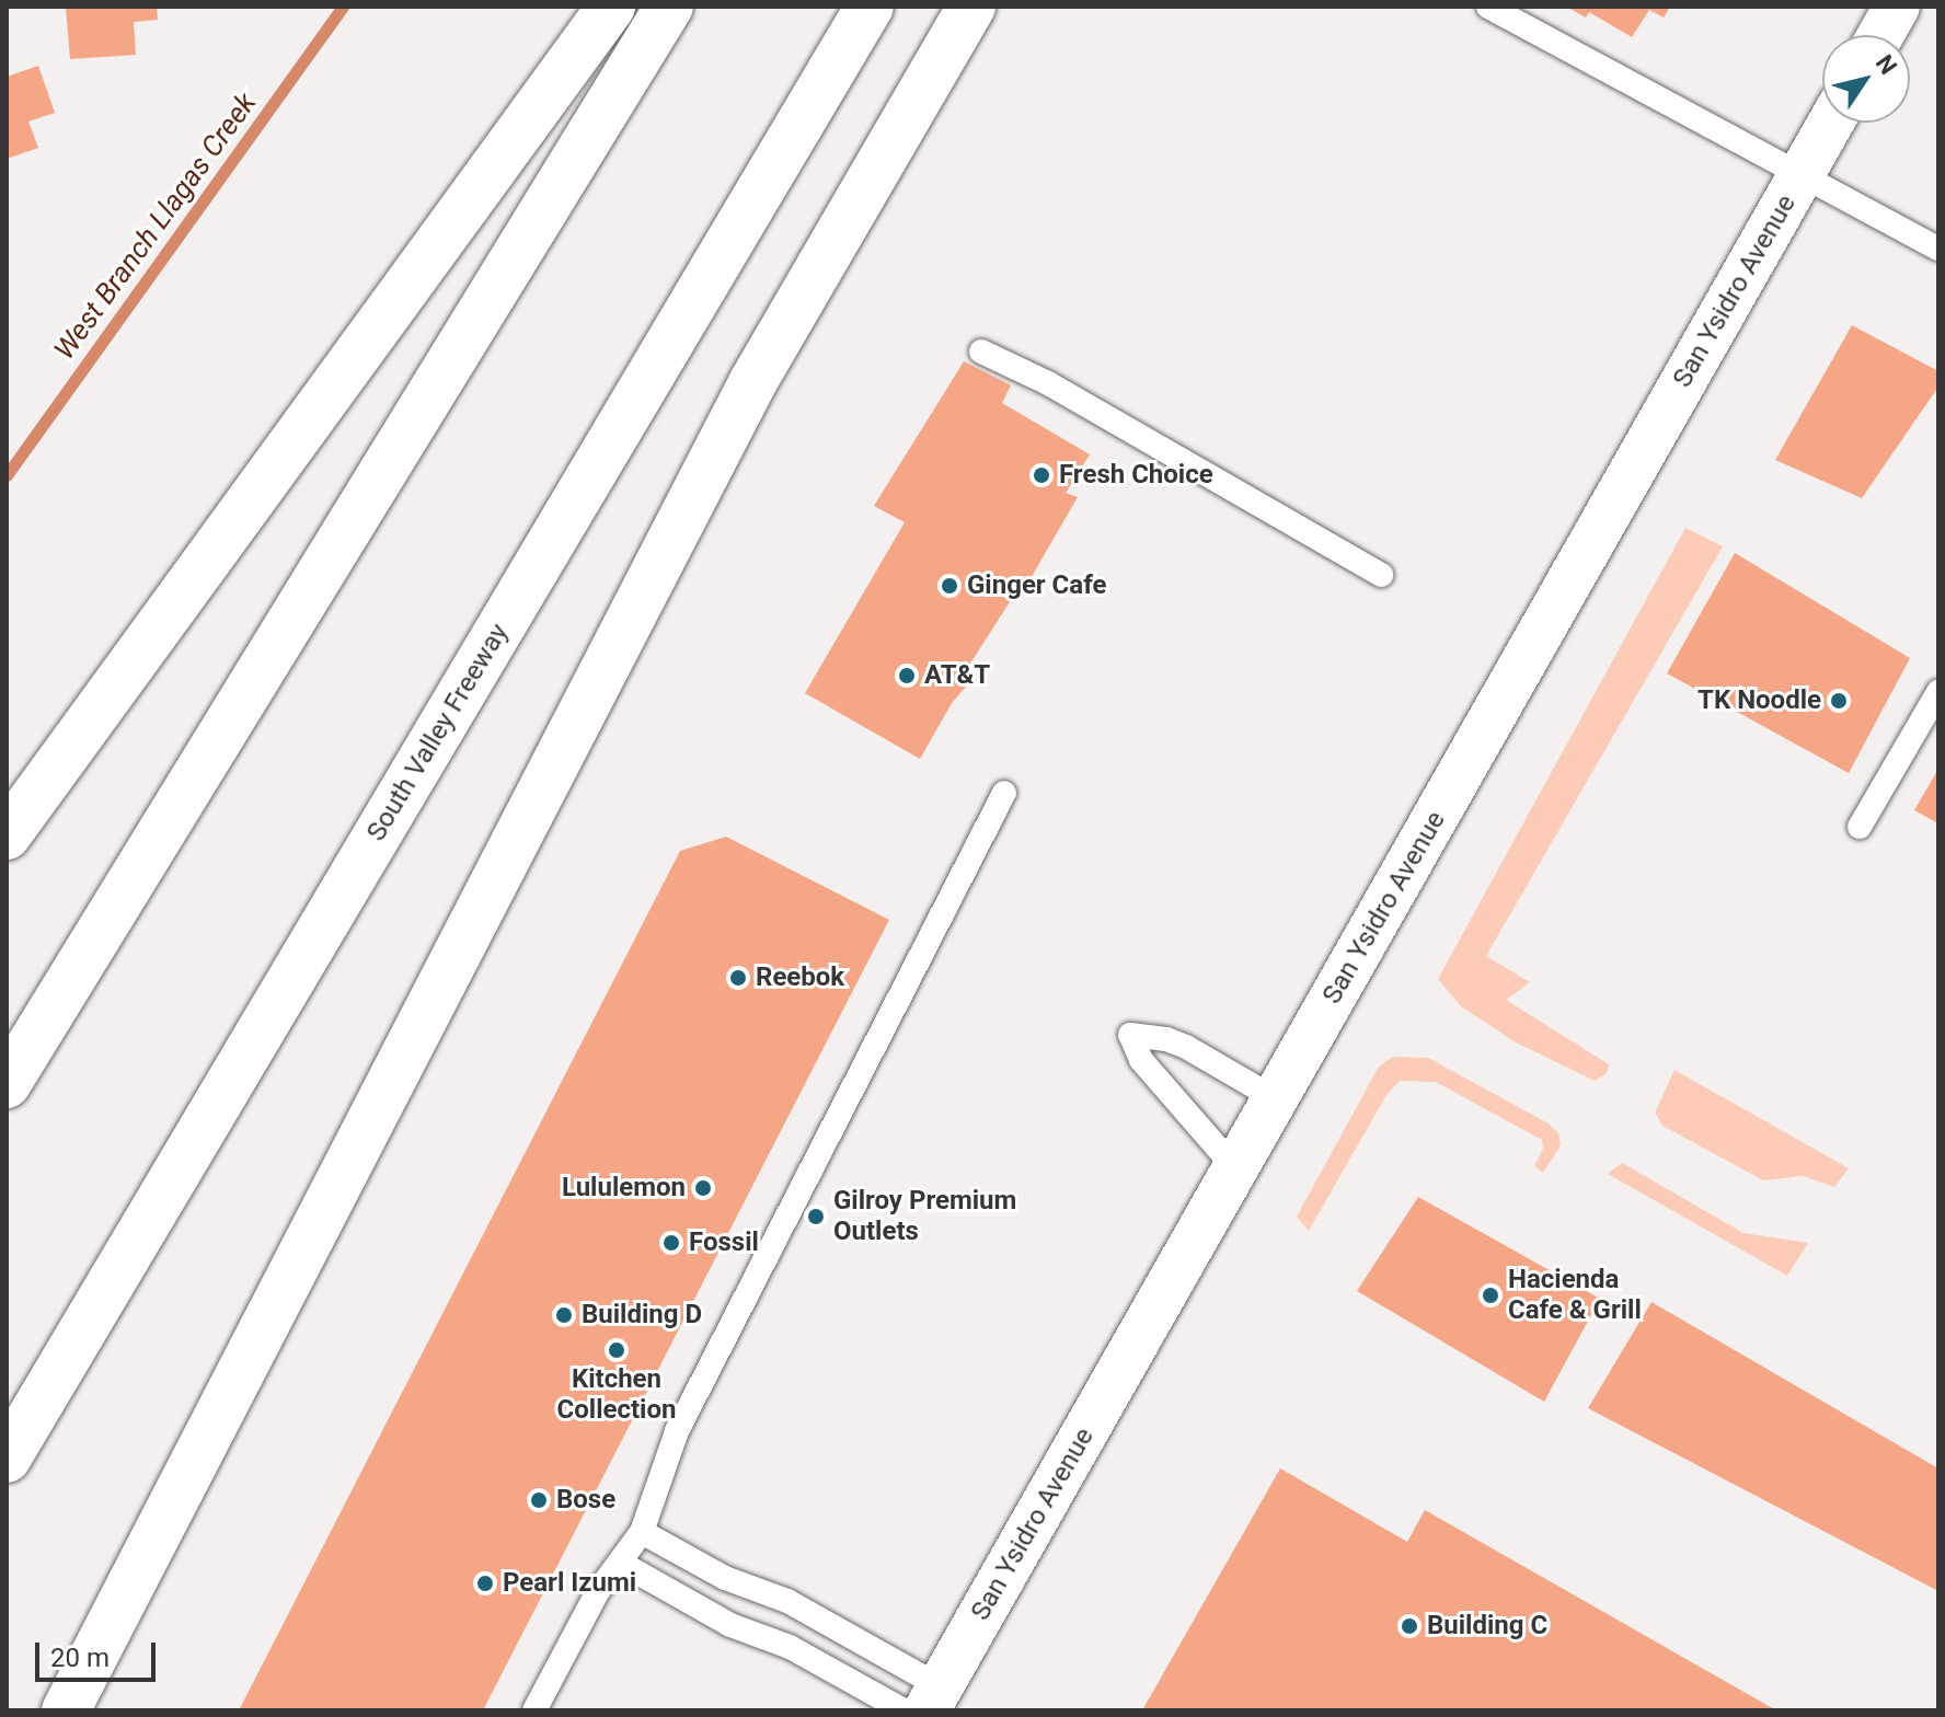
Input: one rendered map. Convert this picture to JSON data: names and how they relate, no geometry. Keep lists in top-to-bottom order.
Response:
{
  "streets": {
    "highway": ["South Valley Freeway"],
    "street": ["San Ysidro Avenue"]
  },
  "water": ["West Branch Llagas Creek"],
  "places": [
    "Fresh Choice",
    "Ginger Cafe",
    "AT&T",
    "TK Noodle",
    "Reebok",
    "Lululemon",
    "Gilroy Premium Outlets",
    "Fossil",
    "Hacienda Cafe & Grill",
    "Building D",
    "Kitchen Collection",
    "Bose",
    "Pearl Izumi",
    "Building C"
  ],
  "scale_bar": "20 m",
  "north": "top right"
}
